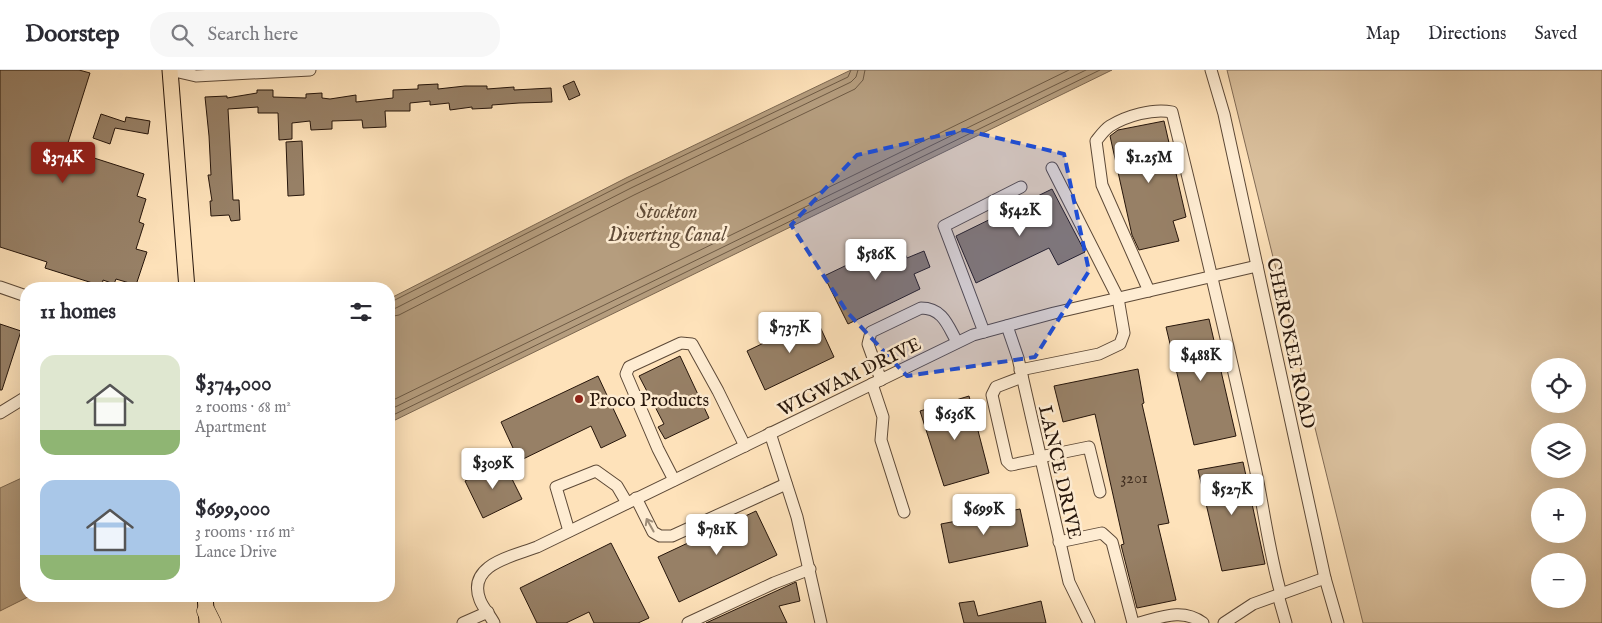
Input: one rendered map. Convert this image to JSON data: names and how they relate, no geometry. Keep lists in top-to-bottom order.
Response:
{
  "streets": {
    "street": ["CHEROKEE ROAD", "WIGWAM DRIVE", "LANCE DRIVE"]
  },
  "crossings": [
    ["CHEROKEE ROAD", "WIGWAM DRIVE"],
    ["WIGWAM DRIVE", "LANCE DRIVE"]
  ],
  "water": ["Stockton Diverting Canal"],
  "places": ["Proco Products"],
  "house_numbers": ["3201"],
  "page": {
    "header": "Doorstep",
    "search": "Search here",
    "nav": ["Map", "Directions", "Saved"],
    "price": [
      "$374K",
      "$1.25M",
      "$542K",
      "$586K",
      "$737K",
      "$488K",
      "$636K",
      "$309K",
      "$527K",
      "$699K",
      "$781K"
    ],
    "heading": "11 homes",
    "list": [
      {
        "name": "$374,000",
        "note": "2 rooms · 68 m² · Apartment"
      },
      {
        "name": "$699,000",
        "note": "3 rooms · 116 m² · Lance Drive"
      }
    ],
    "map_buttons": ["+", "−"]
  }
}
